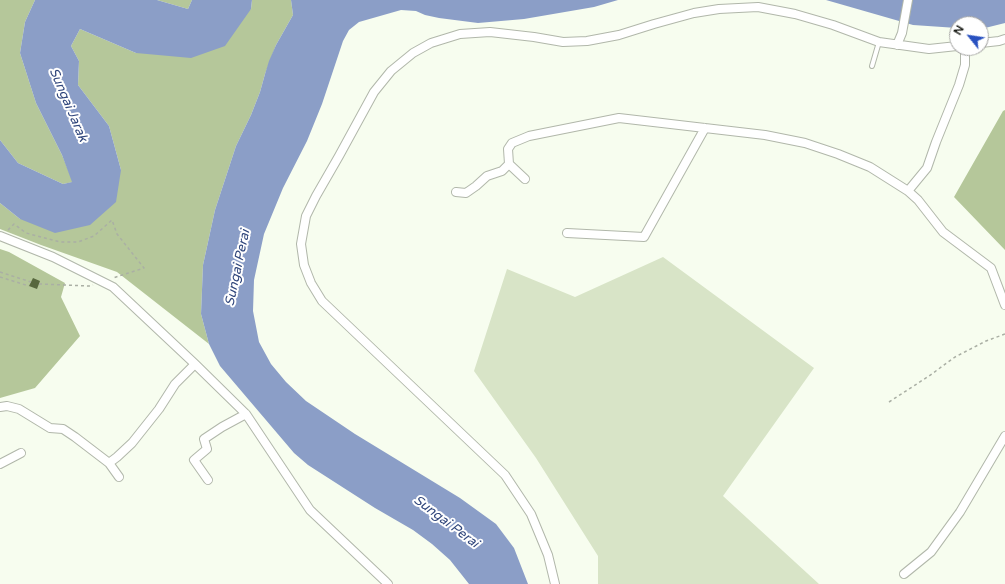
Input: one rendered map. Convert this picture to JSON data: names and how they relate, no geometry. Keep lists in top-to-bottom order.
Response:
{
  "water": ["Sungai Jarak", "Sungai Perai"],
  "north": "top left"
}
